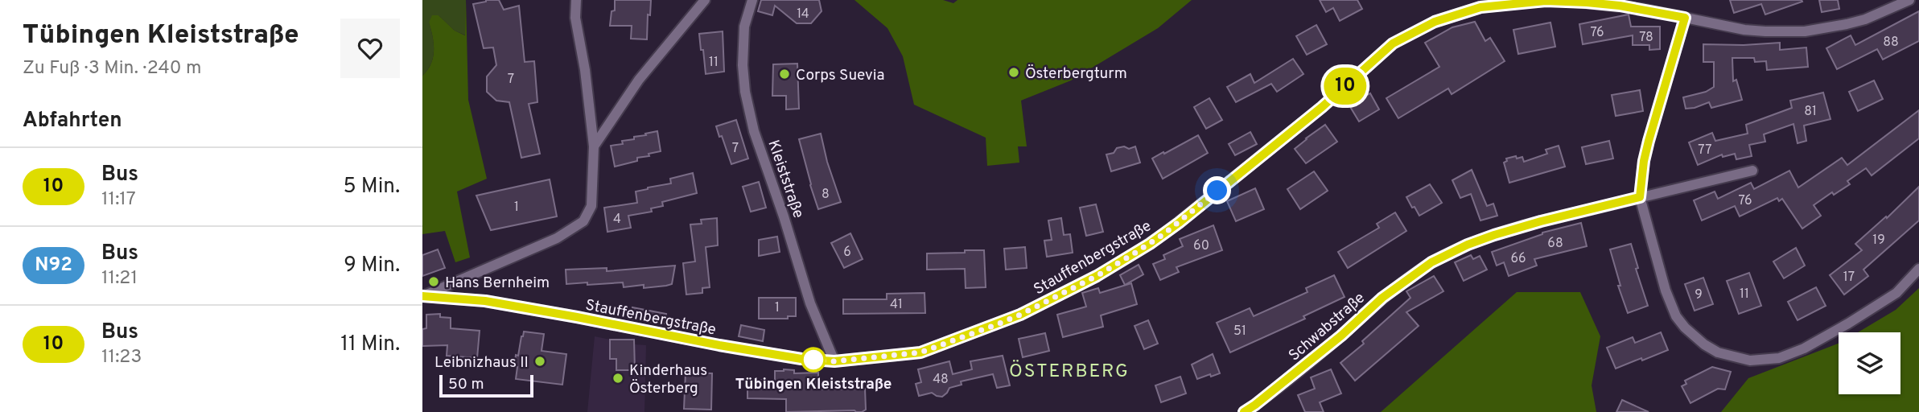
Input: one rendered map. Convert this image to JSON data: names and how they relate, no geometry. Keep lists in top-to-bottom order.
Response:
{
  "streets": {
    "street": ["Kleiststraße", "Stauffenbergstraße", "Schwabstraße"]
  },
  "crossings": [
    ["Kleiststraße", "Stauffenbergstraße"]
  ],
  "districts": ["ÖSTERBERG"],
  "places": [
    "Österbergturm",
    "Corps Suevia",
    "Hans Bernheim",
    "Tübingen Kleiststraße",
    "Leibnizhaus II",
    "Kinderhaus Österberg"
  ],
  "lines": ["bus line 10"],
  "house_numbers": [
    "14",
    "76",
    "78",
    "88",
    "11",
    "7",
    "81",
    "7",
    "77",
    "8",
    "76",
    "1",
    "4",
    "19",
    "68",
    "60",
    "6",
    "66",
    "17",
    "11",
    "9",
    "41",
    "1",
    "51",
    "48"
  ],
  "scale_bar": "50 m",
  "page": {
    "heading": [
      ["Tübingen Kleiststraße", "Zu Fuß · 3 Min. · 240 m"],
      "Abfahrten"
    ],
    "on_map": "10",
    "list": [
      {
        "mark": "10",
        "name": "Bus",
        "note": "11:17",
        "value": "5 Min."
      },
      {
        "mark": "N92",
        "name": "Bus",
        "note": "11:21",
        "value": "9 Min."
      },
      {
        "mark": "10",
        "name": "Bus",
        "note": "11:23",
        "value": "11 Min."
      }
    ],
    "scale": "50 m"
  }
}
